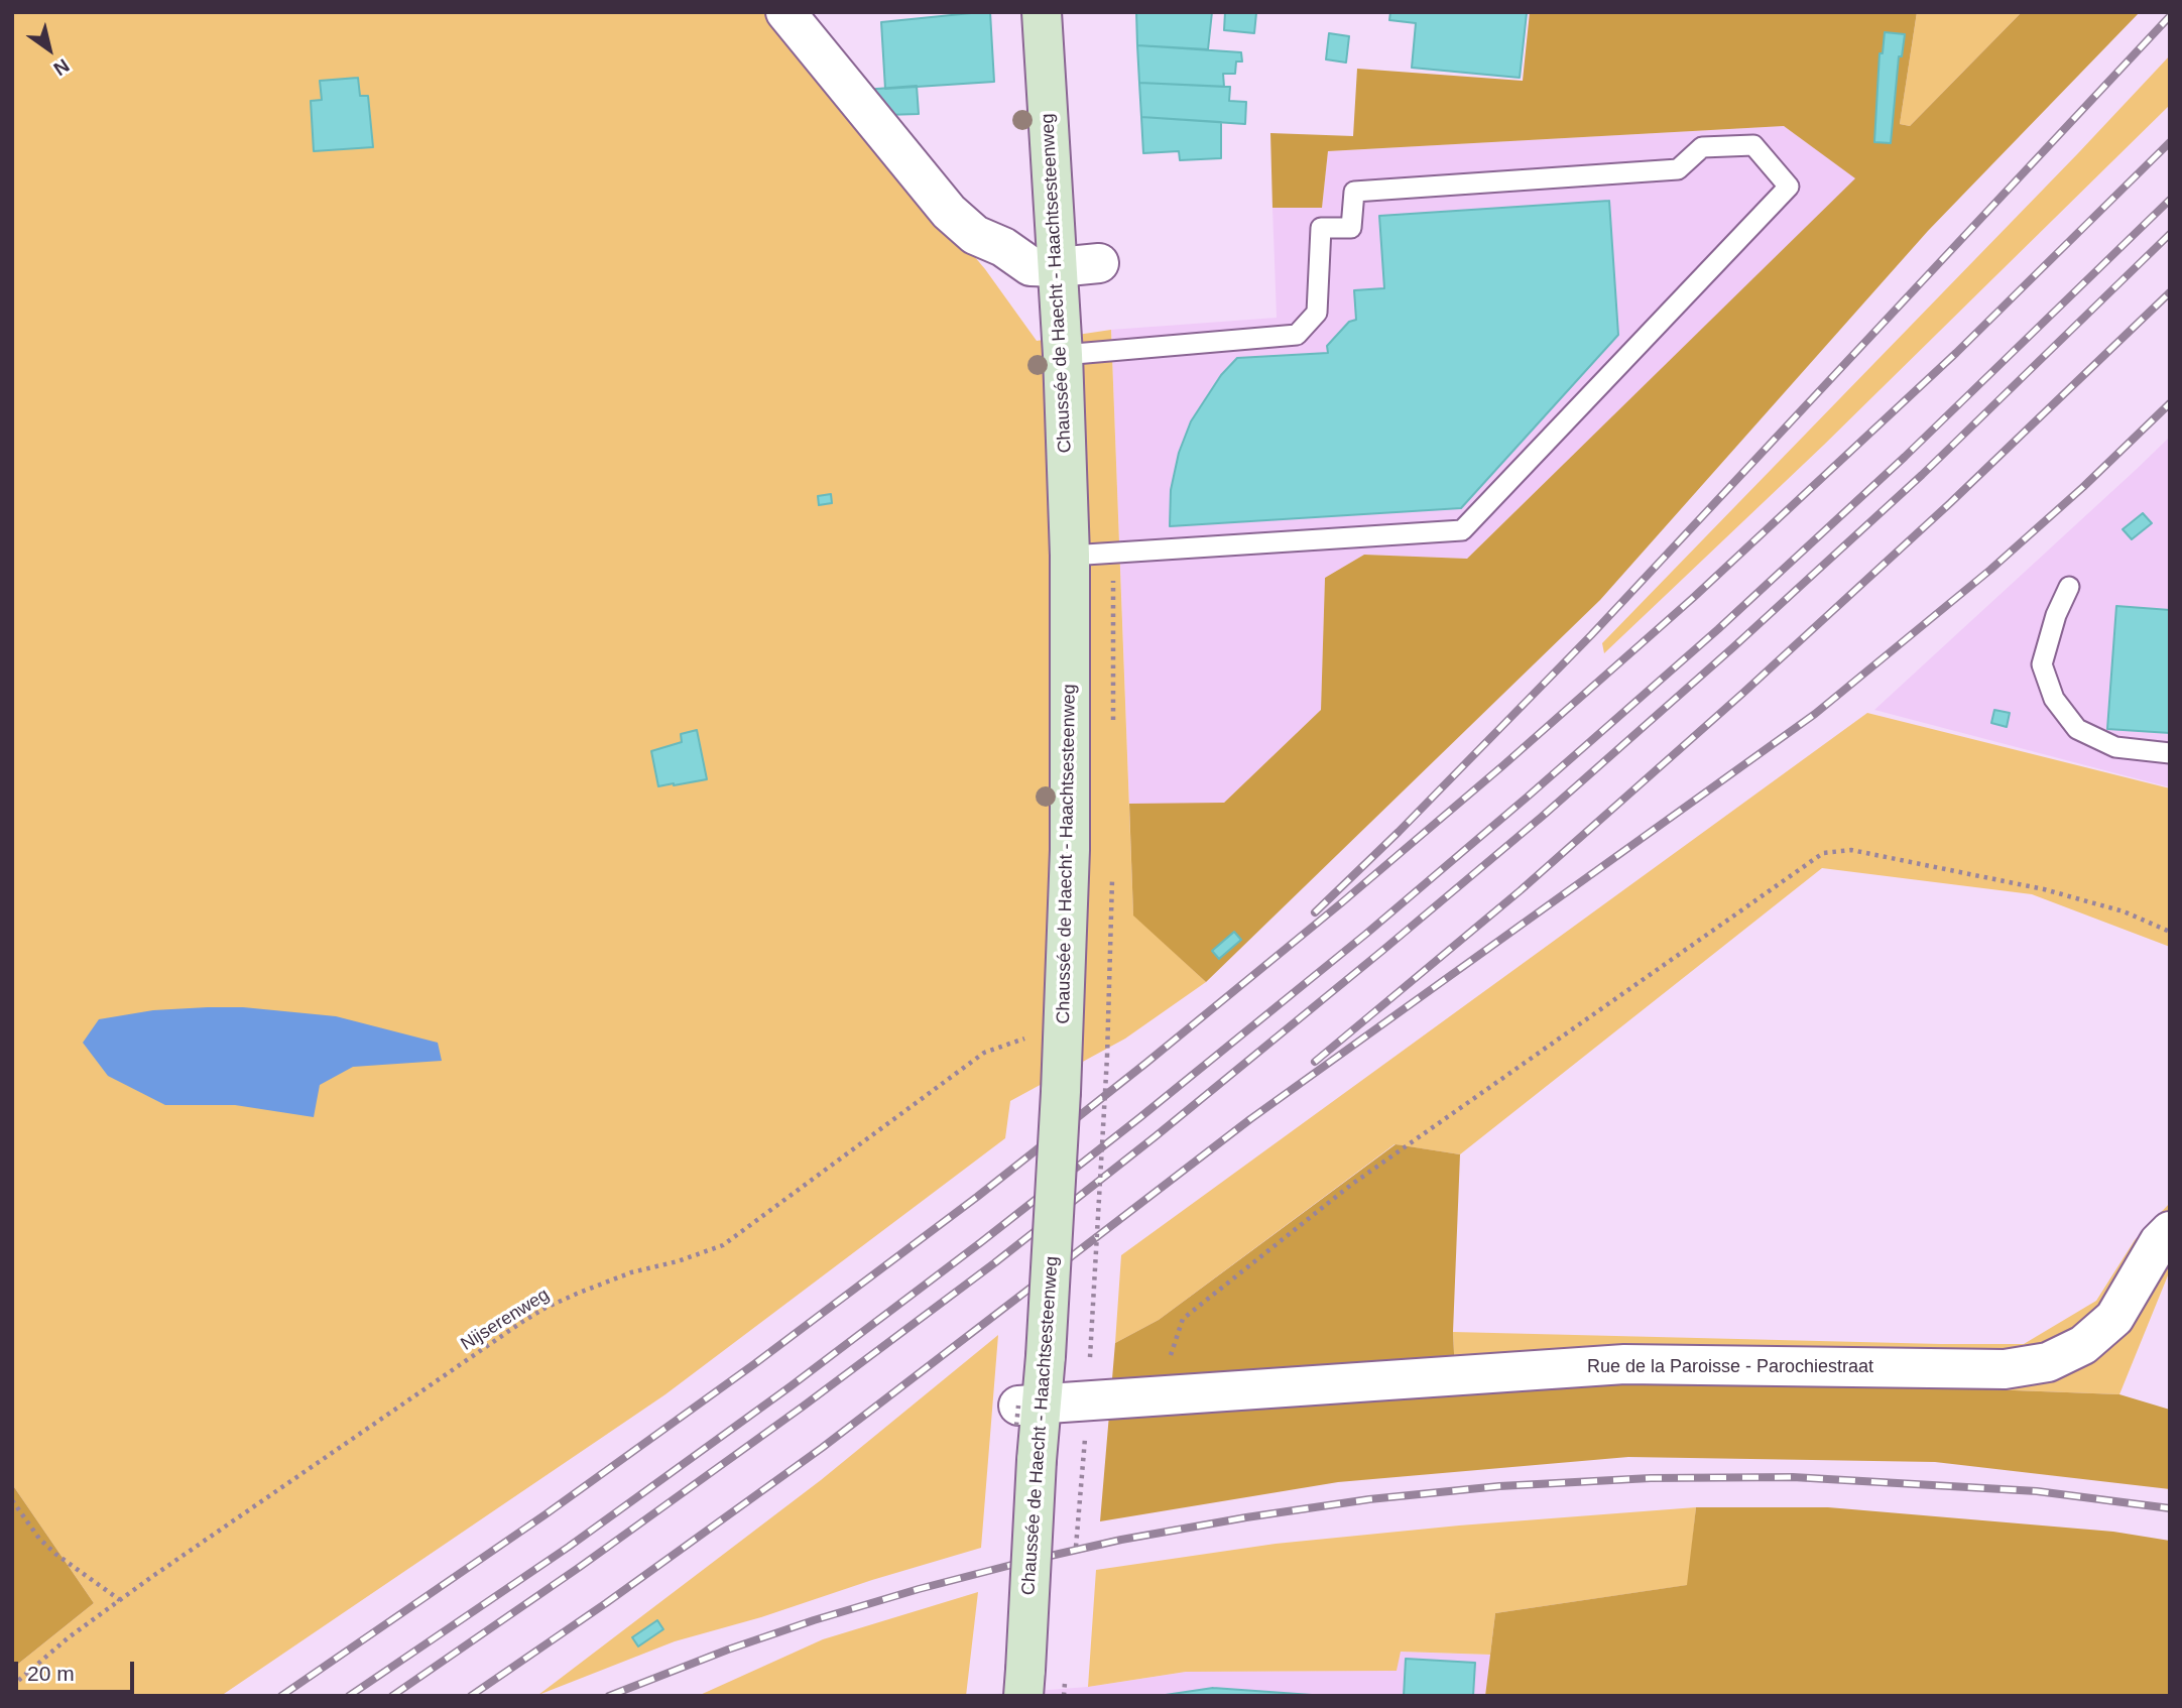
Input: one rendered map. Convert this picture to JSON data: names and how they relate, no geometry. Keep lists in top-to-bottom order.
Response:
{
  "streets": {
    "main road": ["Chaussée de Haecht - Haachtsesteenweg"],
    "street": ["Rue de la Paroisse - Parochiestraat"],
    "path": ["Nijserenweg"]
  },
  "crossings": [
    ["Chaussée de Haecht - Haachtsesteenweg", "Rue de la Paroisse - Parochiestraat"]
  ],
  "scale_bar": "20 m",
  "north": "bottom right"
}
